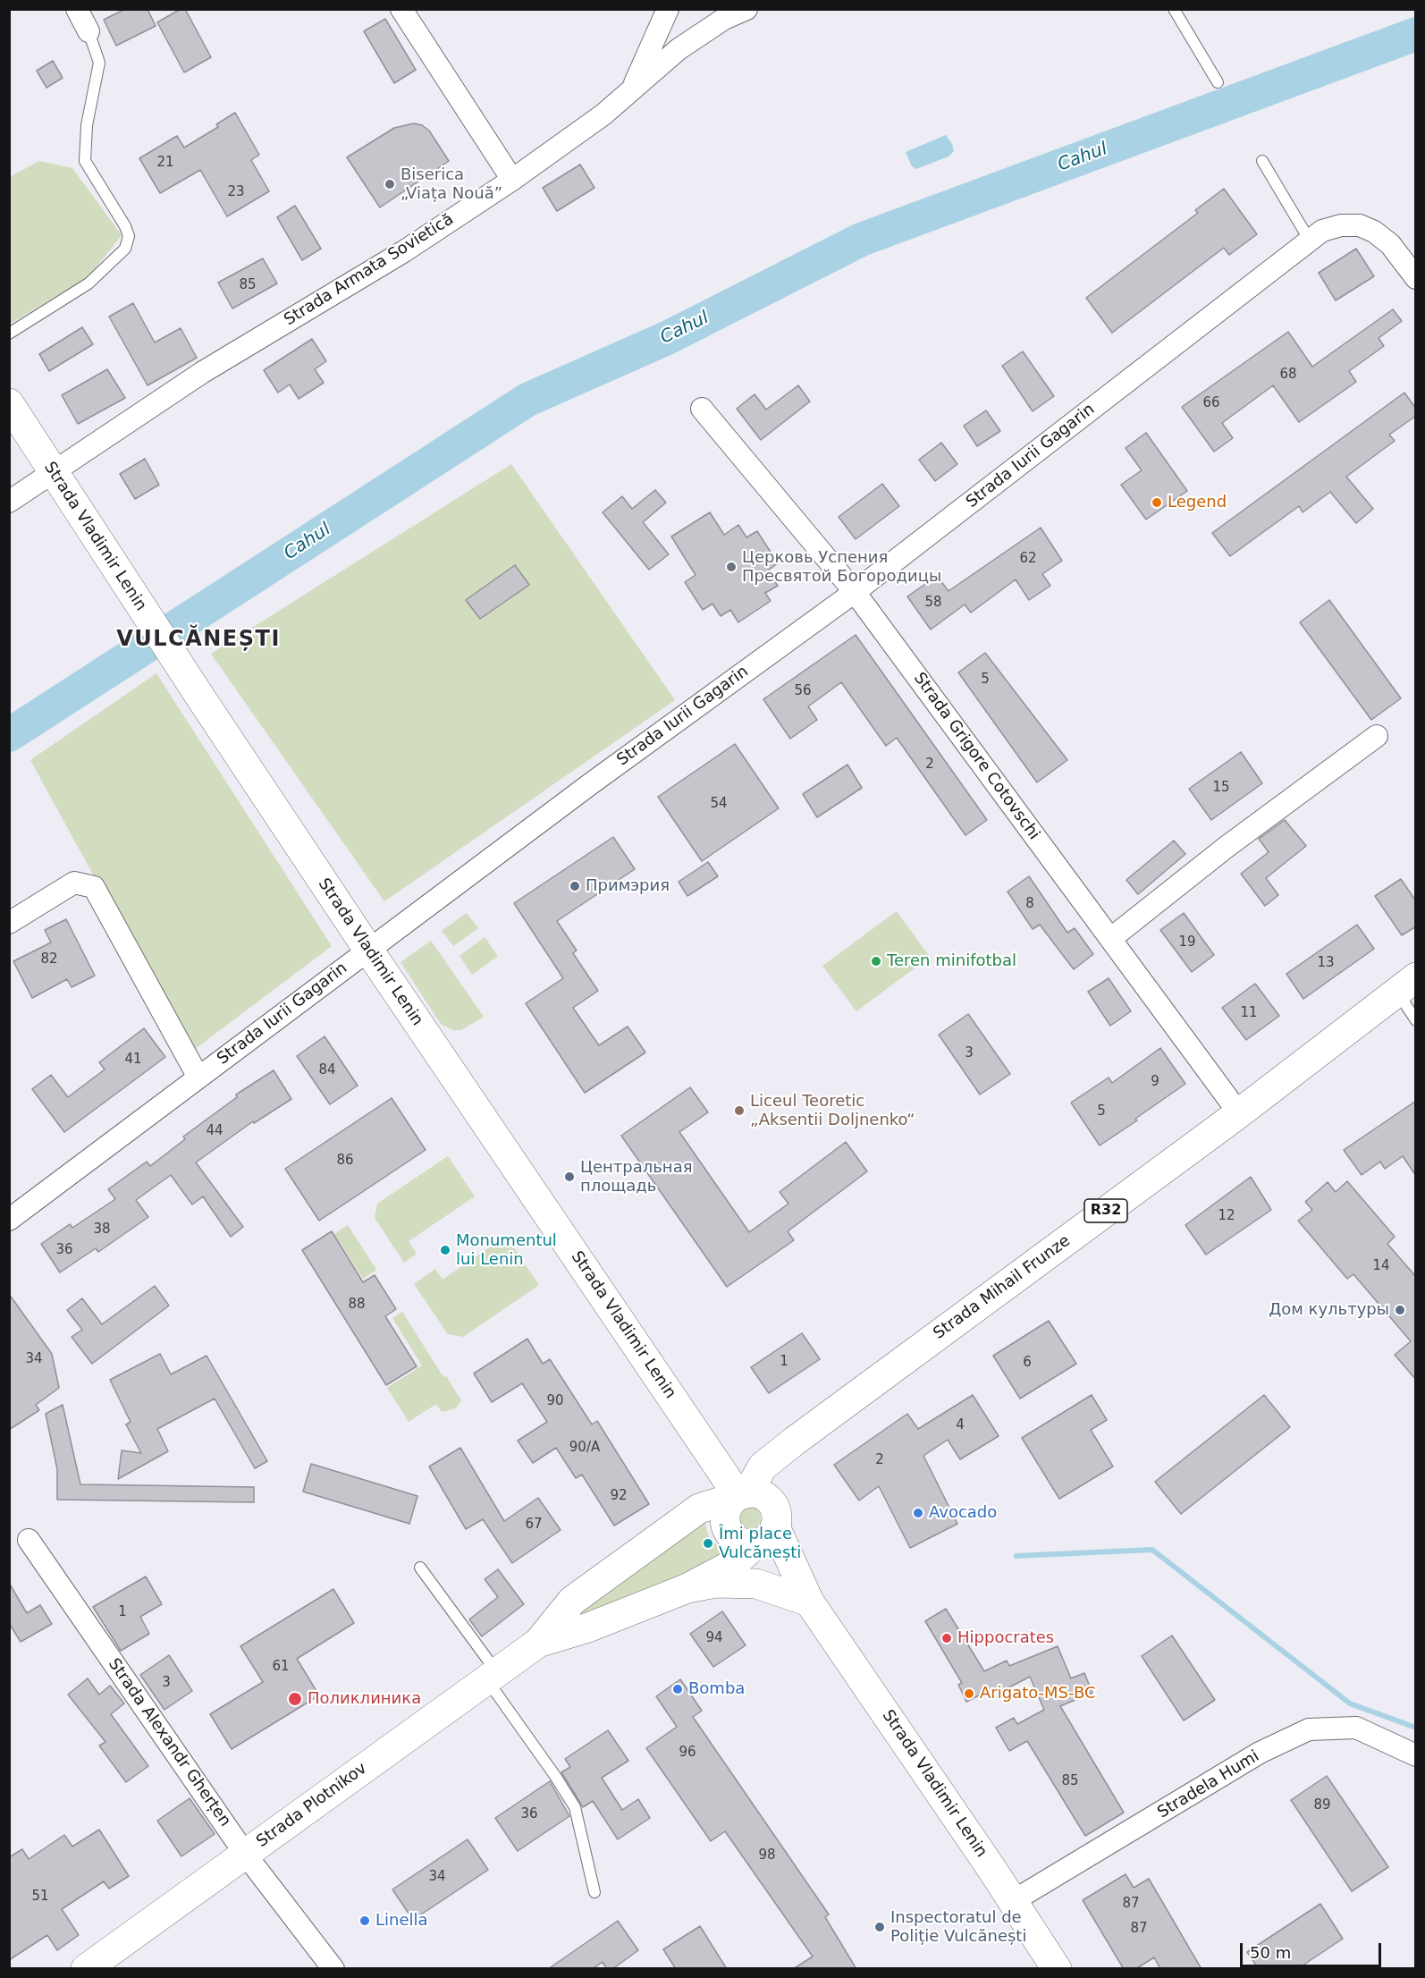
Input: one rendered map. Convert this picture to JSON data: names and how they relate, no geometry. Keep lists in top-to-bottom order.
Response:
{
  "streets": {
    "main road": [
      "Strada Vladimir Lenin",
      "R32",
      "Strada Mihail Frunze",
      "Strada Plotnikov"
    ],
    "street": [
      "Strada Armata Sovietică",
      "Strada Iurii Gagarin",
      "Strada Grigore Cotovschi",
      "Strada Alexandr Gherțen",
      "Stradela Humi"
    ]
  },
  "crossings": [
    ["Strada Armata Sovietică", "Strada Vladimir Lenin"],
    ["Strada Iurii Gagarin", "Strada Vladimir Lenin"],
    ["Strada Iurii Gagarin", "Strada Grigore Cotovschi"],
    ["Strada Vladimir Lenin", "Strada Mihail Frunze"],
    ["Strada Vladimir Lenin", "Stradela Humi"],
    ["Strada Vladimir Lenin", "Strada Plotnikov"],
    ["Strada Grigore Cotovschi", "Strada Mihail Frunze"],
    ["Strada Mihail Frunze", "Strada Plotnikov"],
    ["Strada Alexandr Gherțen", "Strada Plotnikov"]
  ],
  "districts": ["VULCĂNEȘTI"],
  "water": ["Cahul"],
  "places": [
    "Biserica „Viața Nouă”",
    "Legend",
    "Церковь Успения Пресвятой Богородицы",
    "Примэрия",
    "Teren minifotbal",
    "Liceul Teoretic „Aksentii Doljnenko“",
    "Центральная площадь",
    "Monumentul lui Lenin",
    "Дом культуры",
    "Avocado",
    "Îmi place Vulcănești",
    "Hippocrates",
    "Bomba",
    "Arigato-MS-BC",
    "Поликлиника",
    "Linella",
    "Inspectoratul de Poliție Vulcănești"
  ],
  "house_numbers": [
    "21",
    "23",
    "85",
    "68",
    "66",
    "62",
    "58",
    "5",
    "56",
    "2",
    "15",
    "54",
    "8",
    "19",
    "82",
    "13",
    "11",
    "3",
    "41",
    "84",
    "9",
    "5",
    "44",
    "86",
    "12",
    "38",
    "36",
    "14",
    "88",
    "34",
    "1",
    "6",
    "90",
    "4",
    "90/A",
    "2",
    "92",
    "67",
    "1",
    "94",
    "61",
    "3",
    "96",
    "85",
    "89",
    "36",
    "98",
    "34",
    "51",
    "87",
    "87"
  ],
  "scale_bar": "50 m"
}
